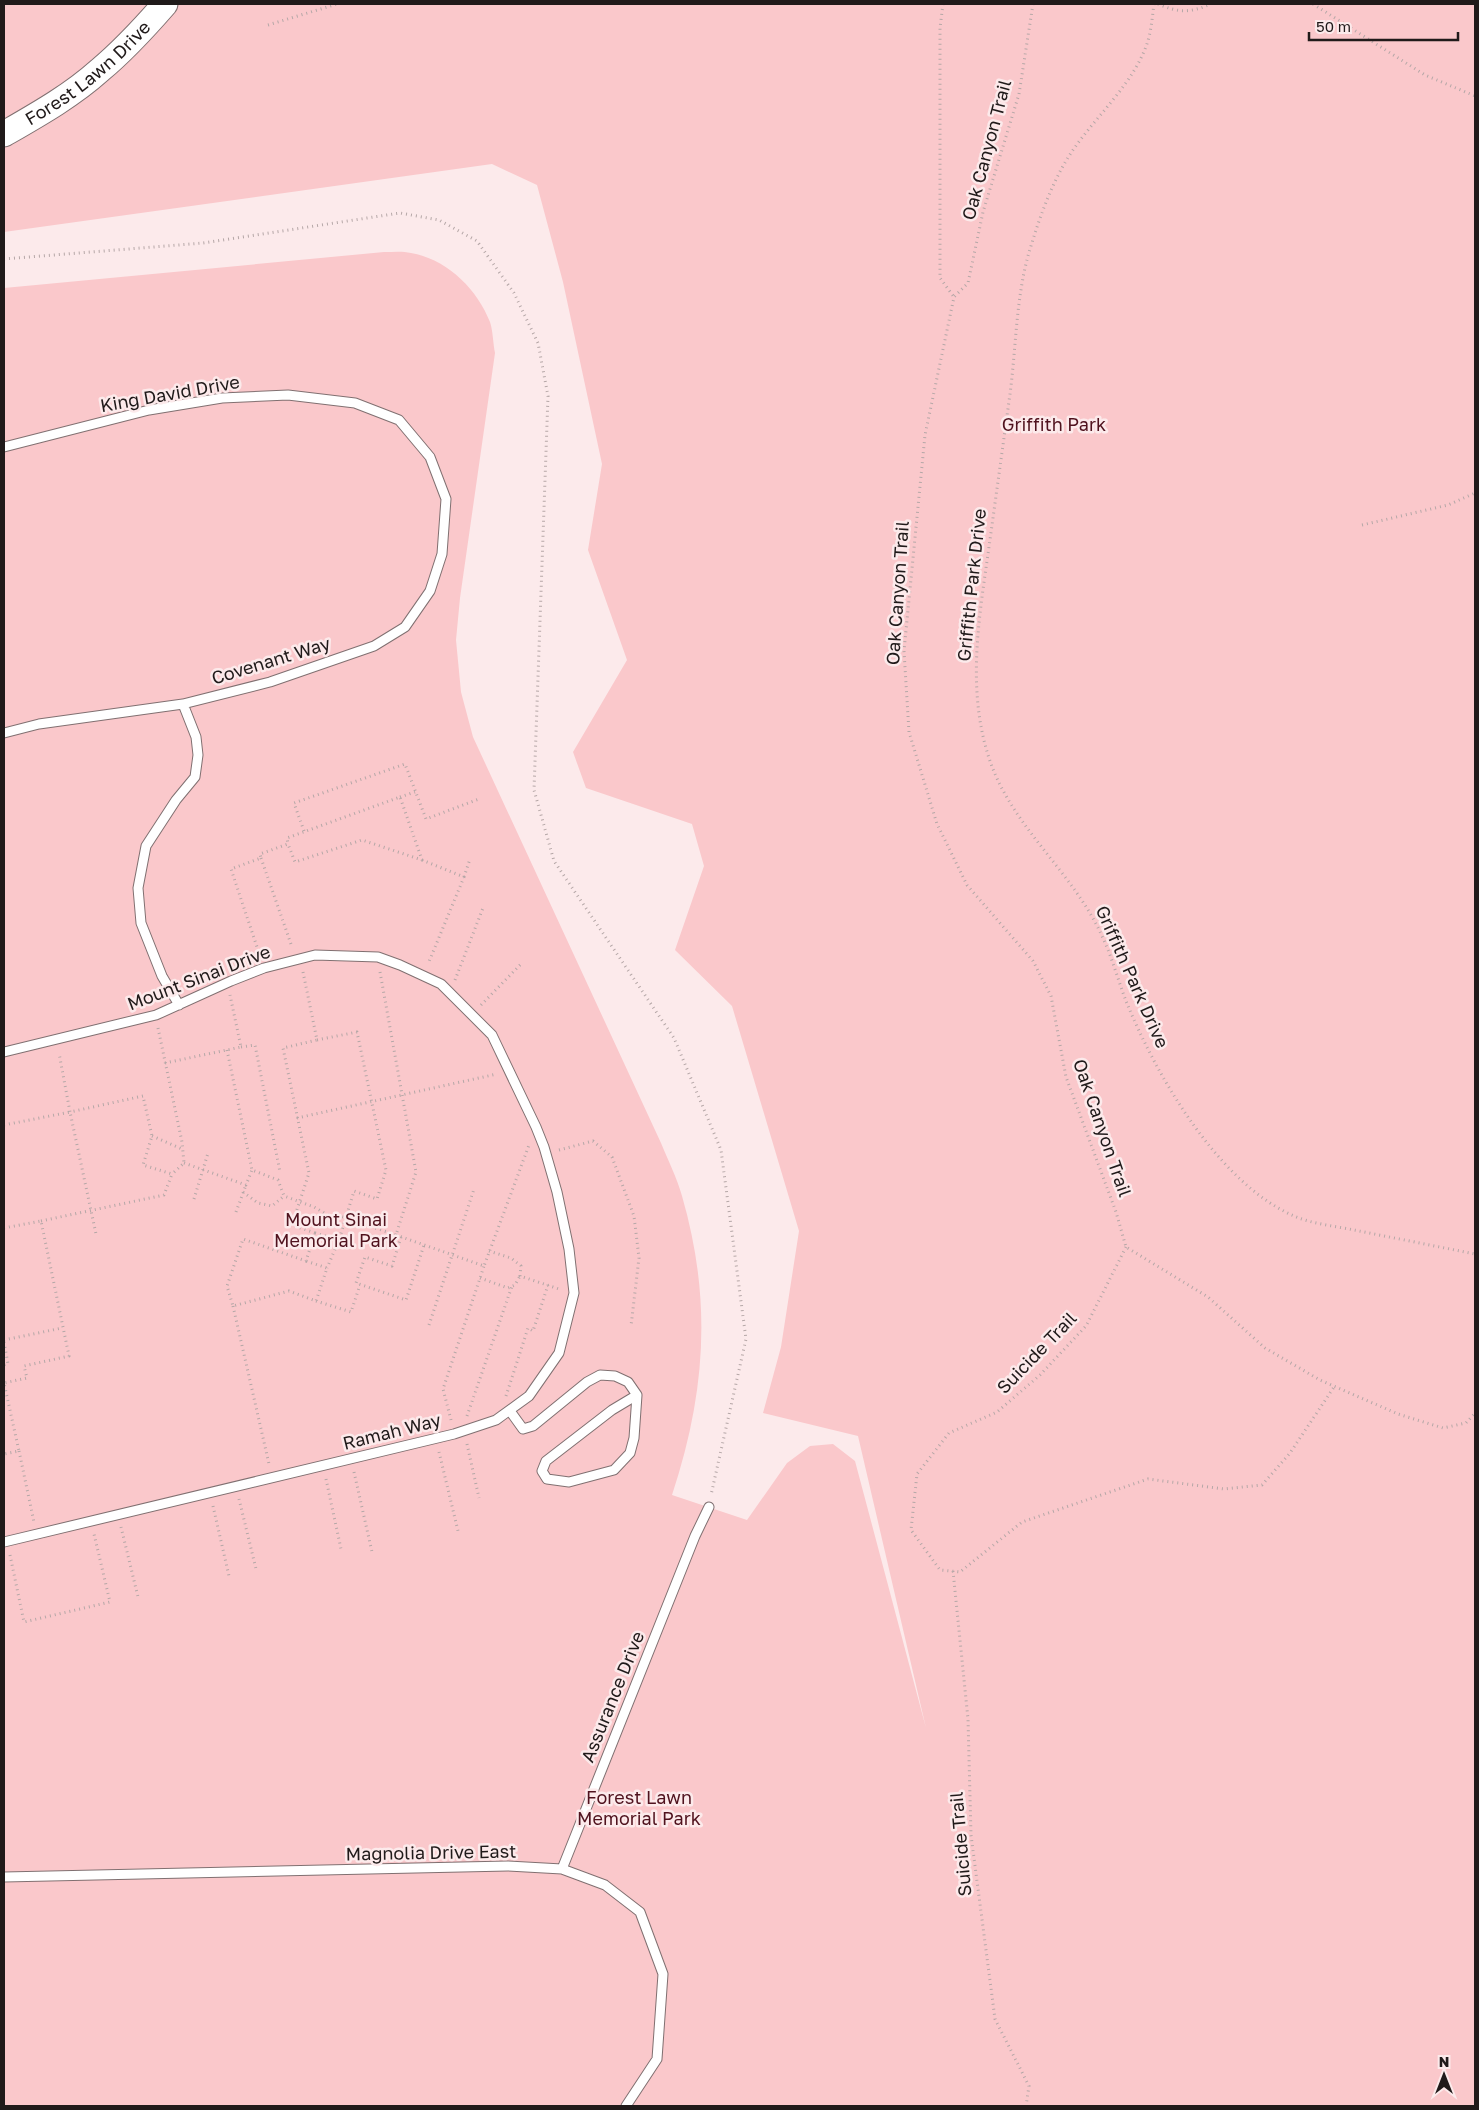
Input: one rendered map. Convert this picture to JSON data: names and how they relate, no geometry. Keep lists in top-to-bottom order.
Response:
{
  "streets": {
    "street": ["Forest Lawn Drive"],
    "lane": [
      "King David Drive",
      "Covenant Way",
      "Mount Sinai Drive",
      "Ramah Way",
      "Assurance Drive",
      "Magnolia Drive East"
    ],
    "path": ["Oak Canyon Trail", "Griffith Park Drive", "Suicide Trail"]
  },
  "crossings": [
    ["Oak Canyon Trail", "Suicide Trail"],
    ["King David Drive", "Covenant Way"],
    ["Mount Sinai Drive", "Ramah Way"],
    ["Assurance Drive", "Magnolia Drive East"]
  ],
  "parks": ["Griffith Park", "Mount Sinai Memorial Park", "Forest Lawn Memorial Park"],
  "scale_bar": "50 m",
  "north": "top"
}
